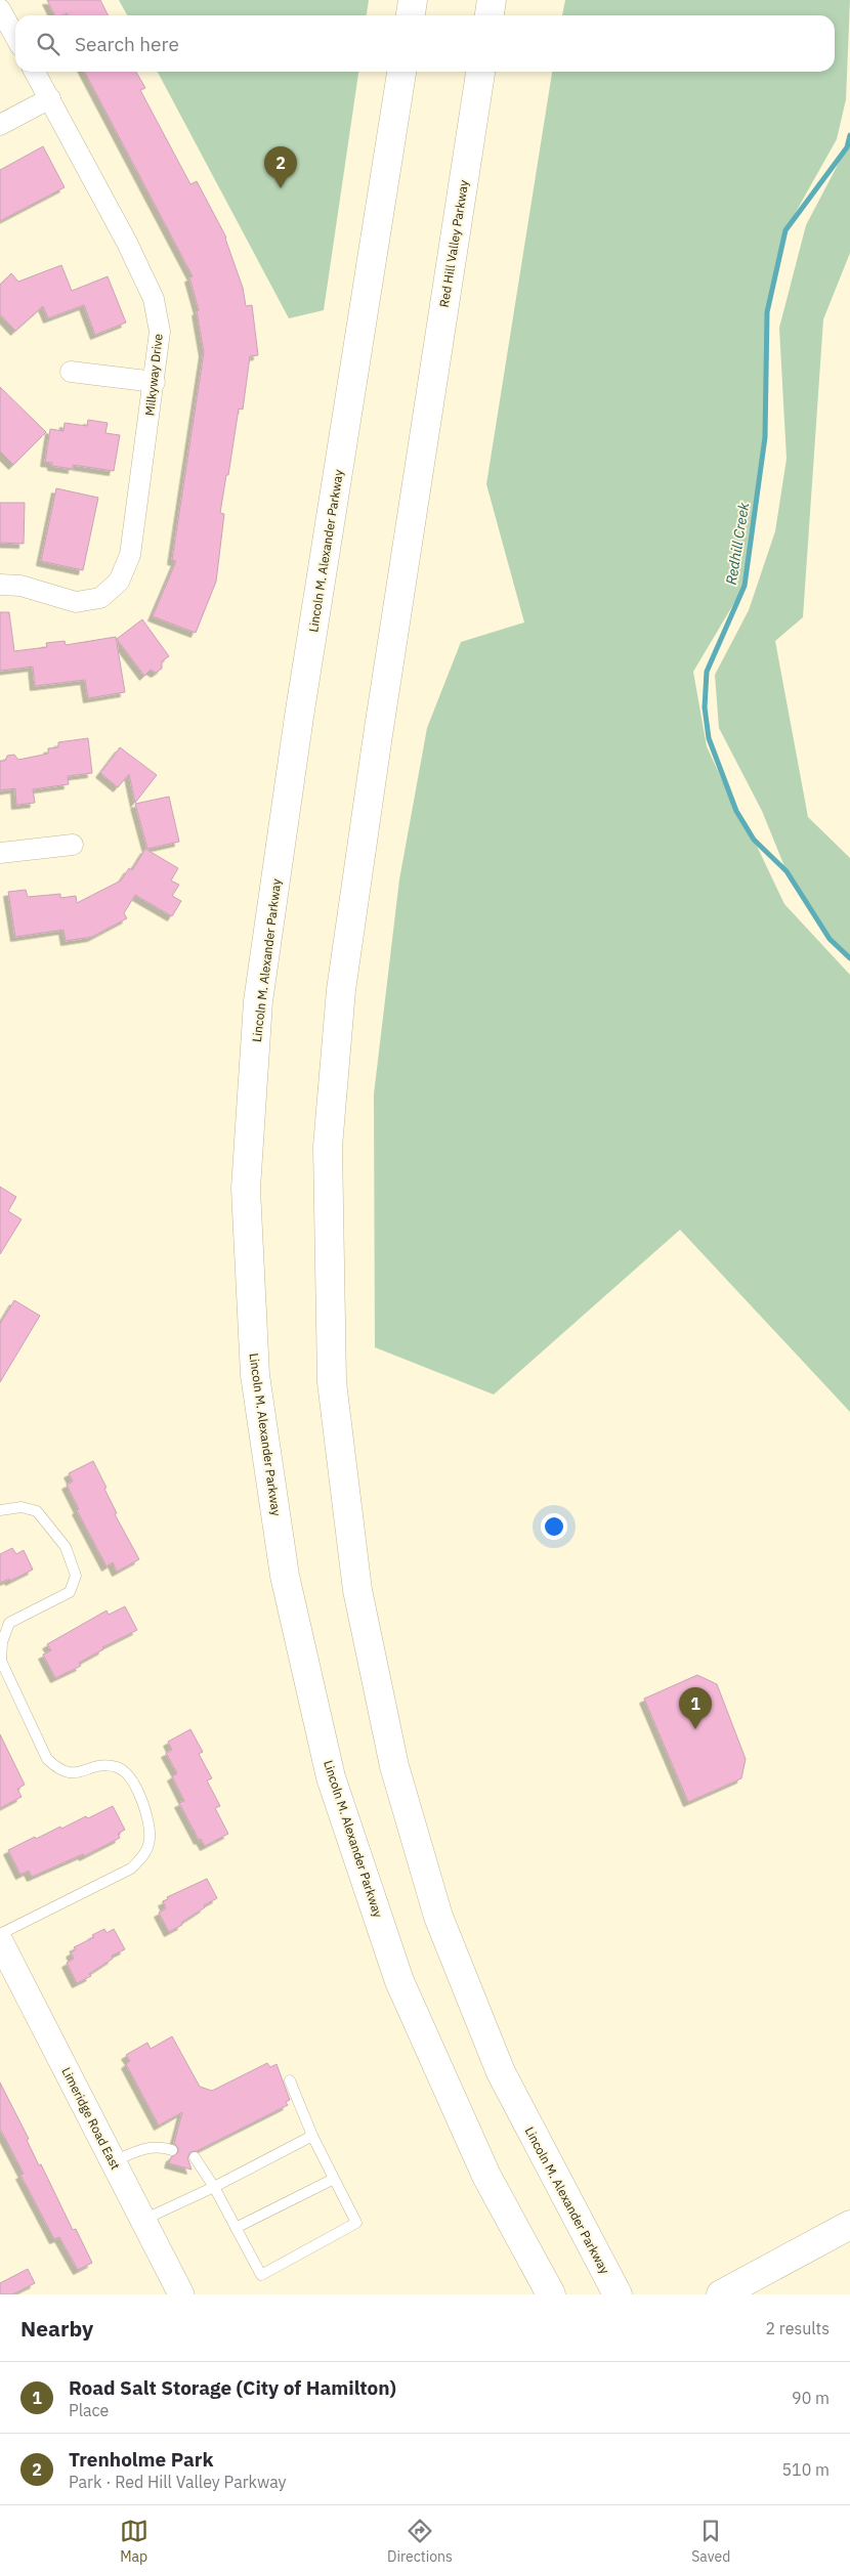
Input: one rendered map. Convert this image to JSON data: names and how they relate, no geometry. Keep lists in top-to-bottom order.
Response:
{
  "streets": {
    "main road": ["Red Hill Valley Parkway", "Lincoln M. Alexander Parkway"],
    "street": ["Milkyway Drive", "Limeridge Road East"]
  },
  "crossings": [
    ["Red Hill Valley Parkway", "Lincoln M. Alexander Parkway"]
  ],
  "water": ["Redhill Creek"],
  "page": {
    "search": "Search here",
    "pins": ["2", "1"],
    "heading": ["Nearby", "2 results"],
    "list": [
      {
        "mark": "1",
        "name": "Road Salt Storage (City of Hamilton)",
        "note": "Place",
        "value": "90 m"
      },
      {
        "mark": "2",
        "name": "Trenholme Park",
        "note": "Park · Red Hill Valley Parkway",
        "value": "510 m"
      }
    ],
    "nav": ["Map", "Directions", "Saved"]
  }
}
